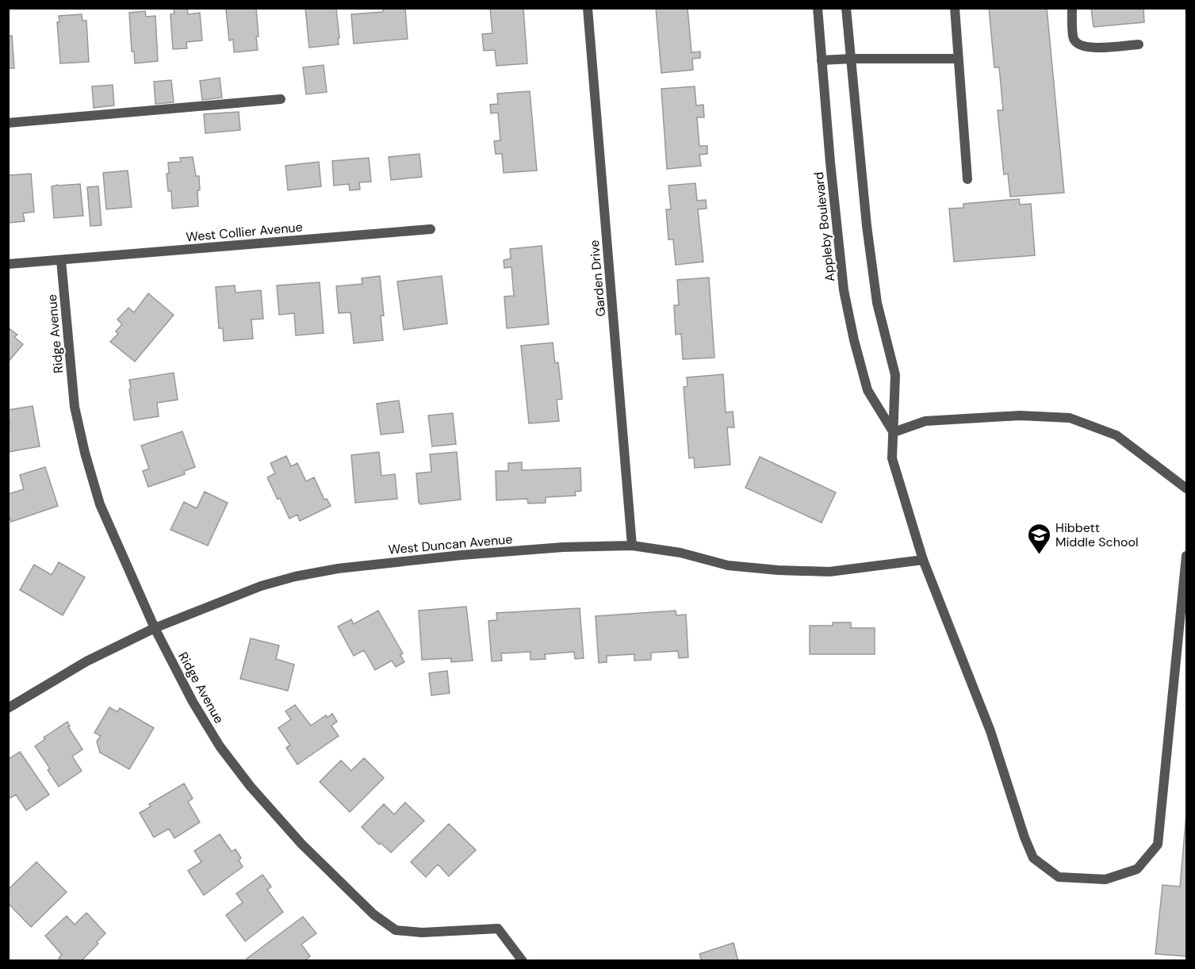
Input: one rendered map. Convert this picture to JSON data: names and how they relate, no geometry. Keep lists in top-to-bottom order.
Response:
{
  "streets": {
    "street": [
      "Appleby Boulevard",
      "West Collier Avenue",
      "Garden Drive",
      "Ridge Avenue",
      "West Duncan Avenue"
    ]
  },
  "crossings": [
    ["West Collier Avenue", "Ridge Avenue"],
    ["Garden Drive", "West Duncan Avenue"],
    ["Ridge Avenue", "West Duncan Avenue"]
  ],
  "places": {
    "school or university": ["Hibbett Middle School"]
  }
}
